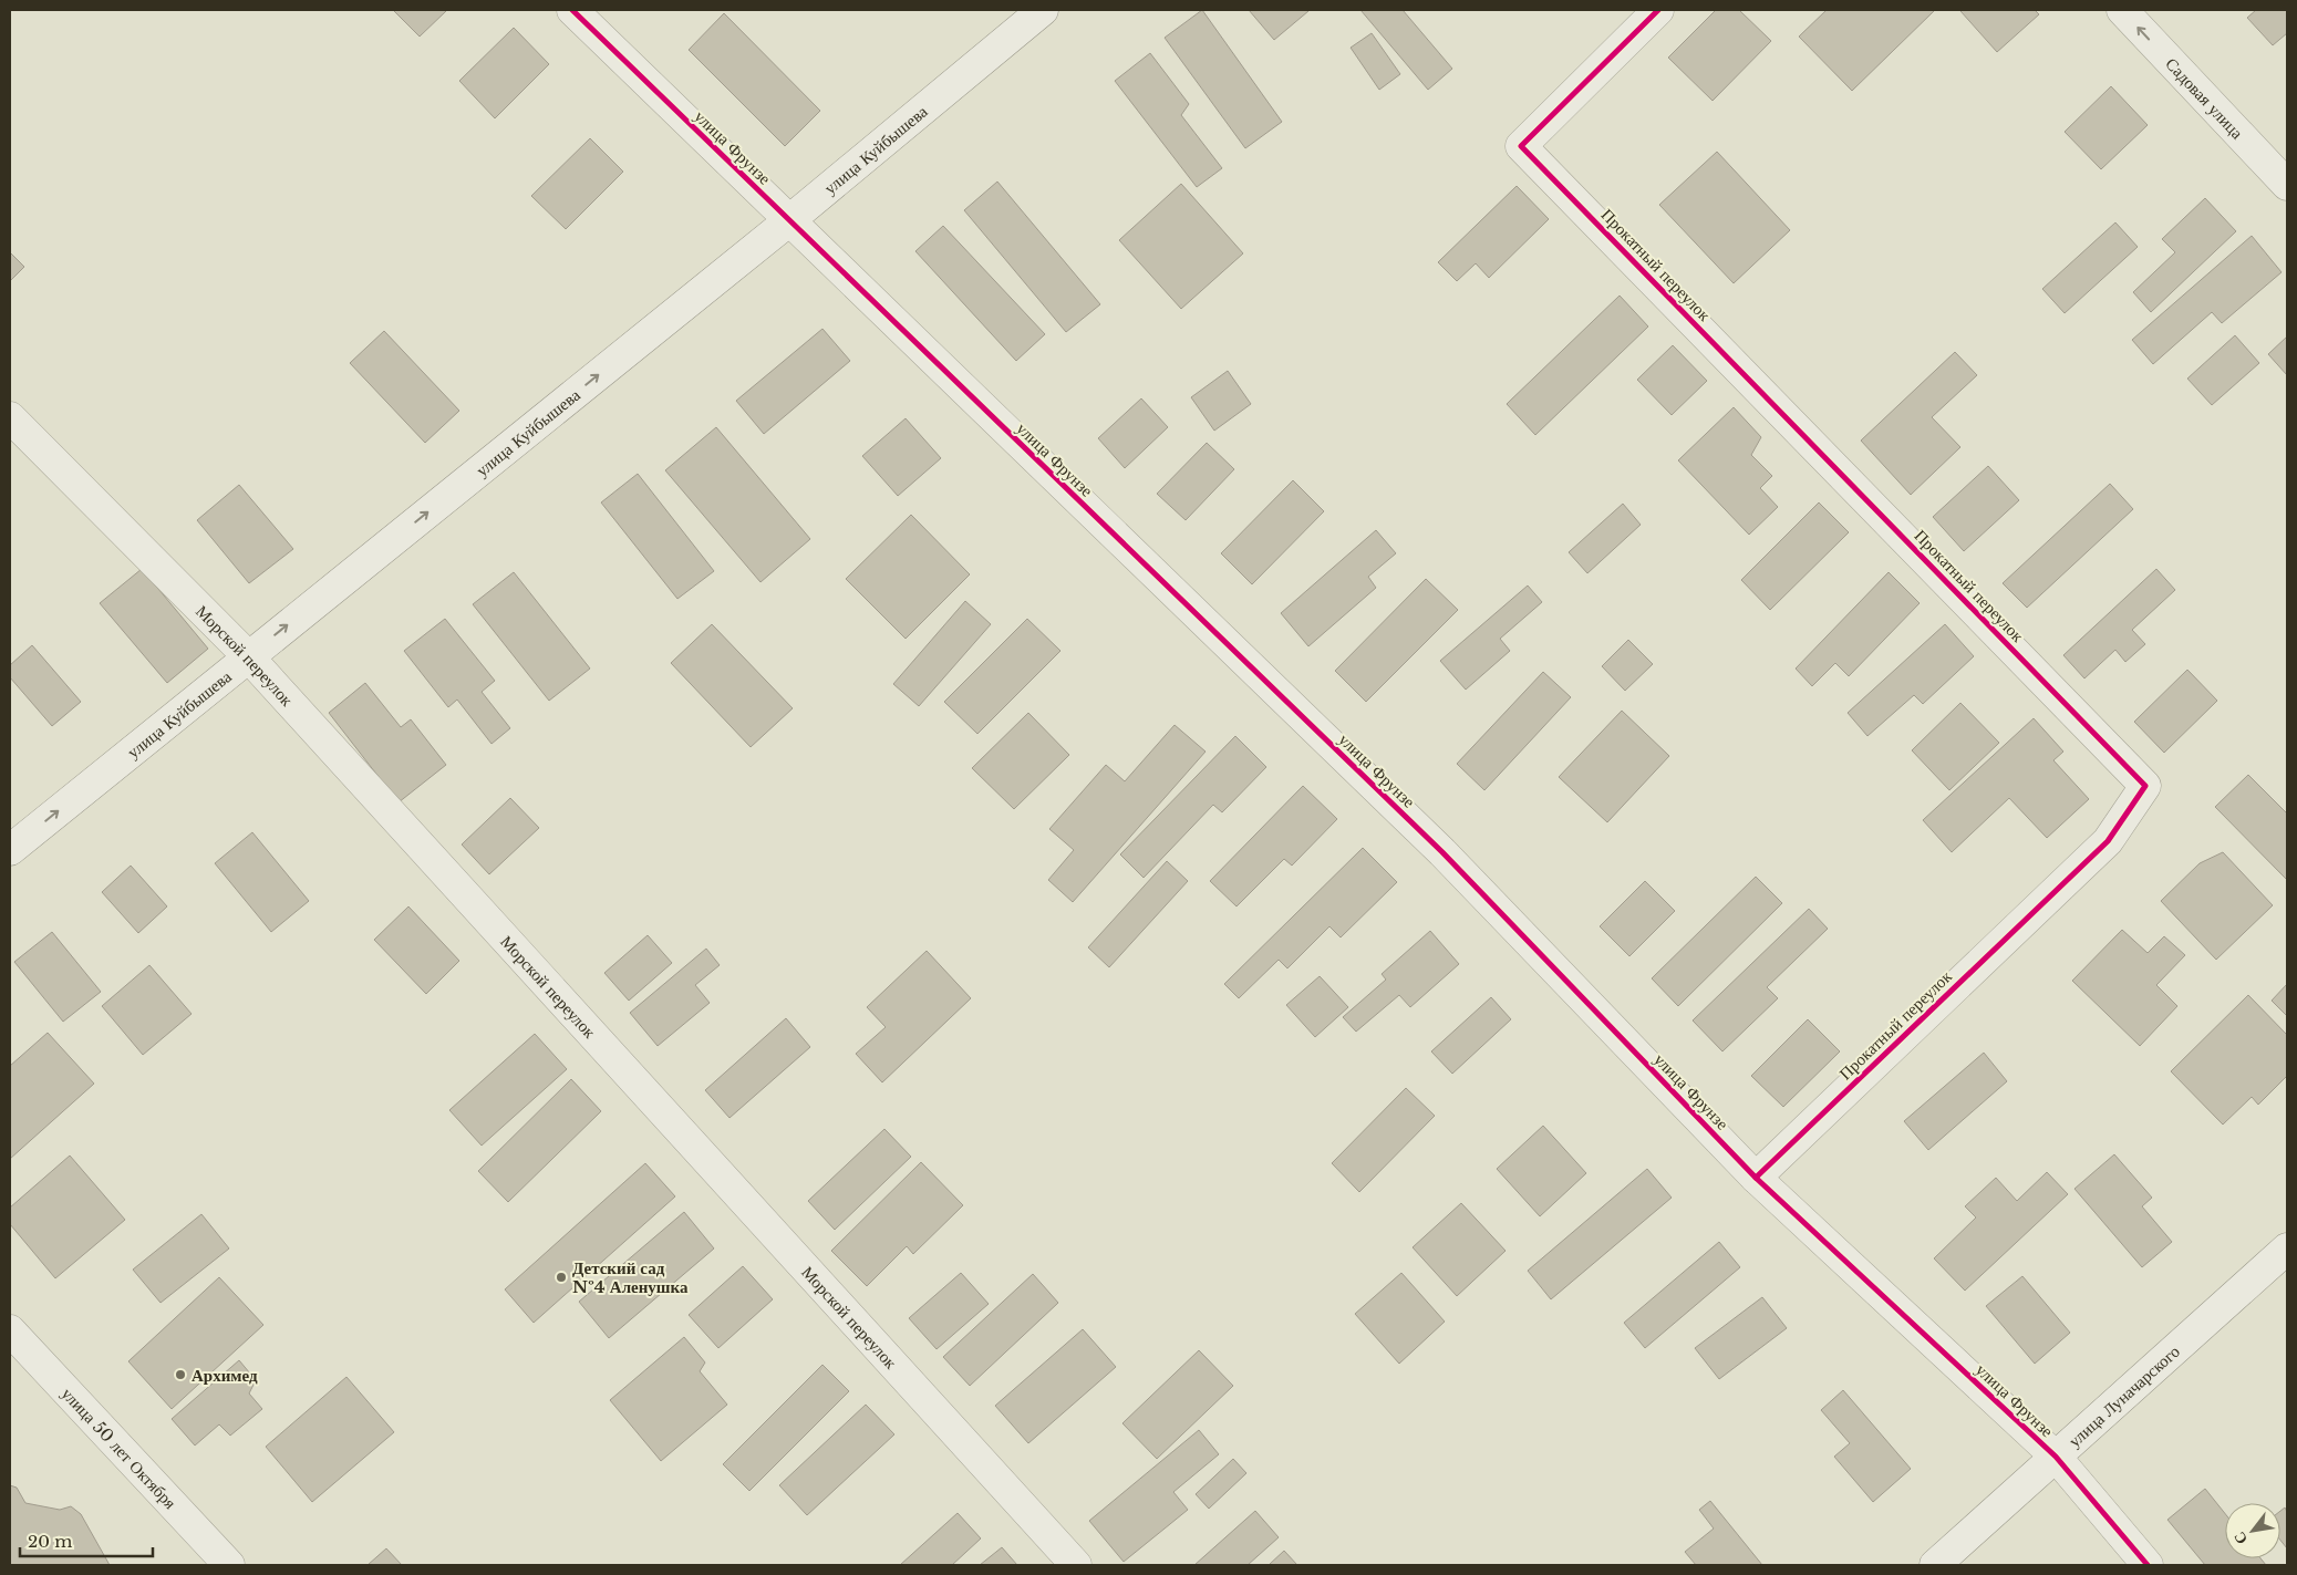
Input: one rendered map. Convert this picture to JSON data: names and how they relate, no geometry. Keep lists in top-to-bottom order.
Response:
{
  "streets": {
    "street": [
      "Садовая улица",
      "улица Фрунзе",
      "улица Куйбышева",
      "Прокатный переулок",
      "Морской переулок",
      "улица Луначарского",
      "улица 50 лет Октября"
    ]
  },
  "crossings": [
    ["улица Фрунзе", "улица Куйбышева"],
    ["улица Фрунзе", "Прокатный переулок"],
    ["улица Фрунзе", "улица Луначарского"],
    ["улица Куйбышева", "Морской переулок"]
  ],
  "one_way": ["Садовая улица", "улица Куйбышева"],
  "places": ["Детский сад №4 Аленушка", "Архимед"],
  "scale_bar": "20 m",
  "north": "bottom left"
}
